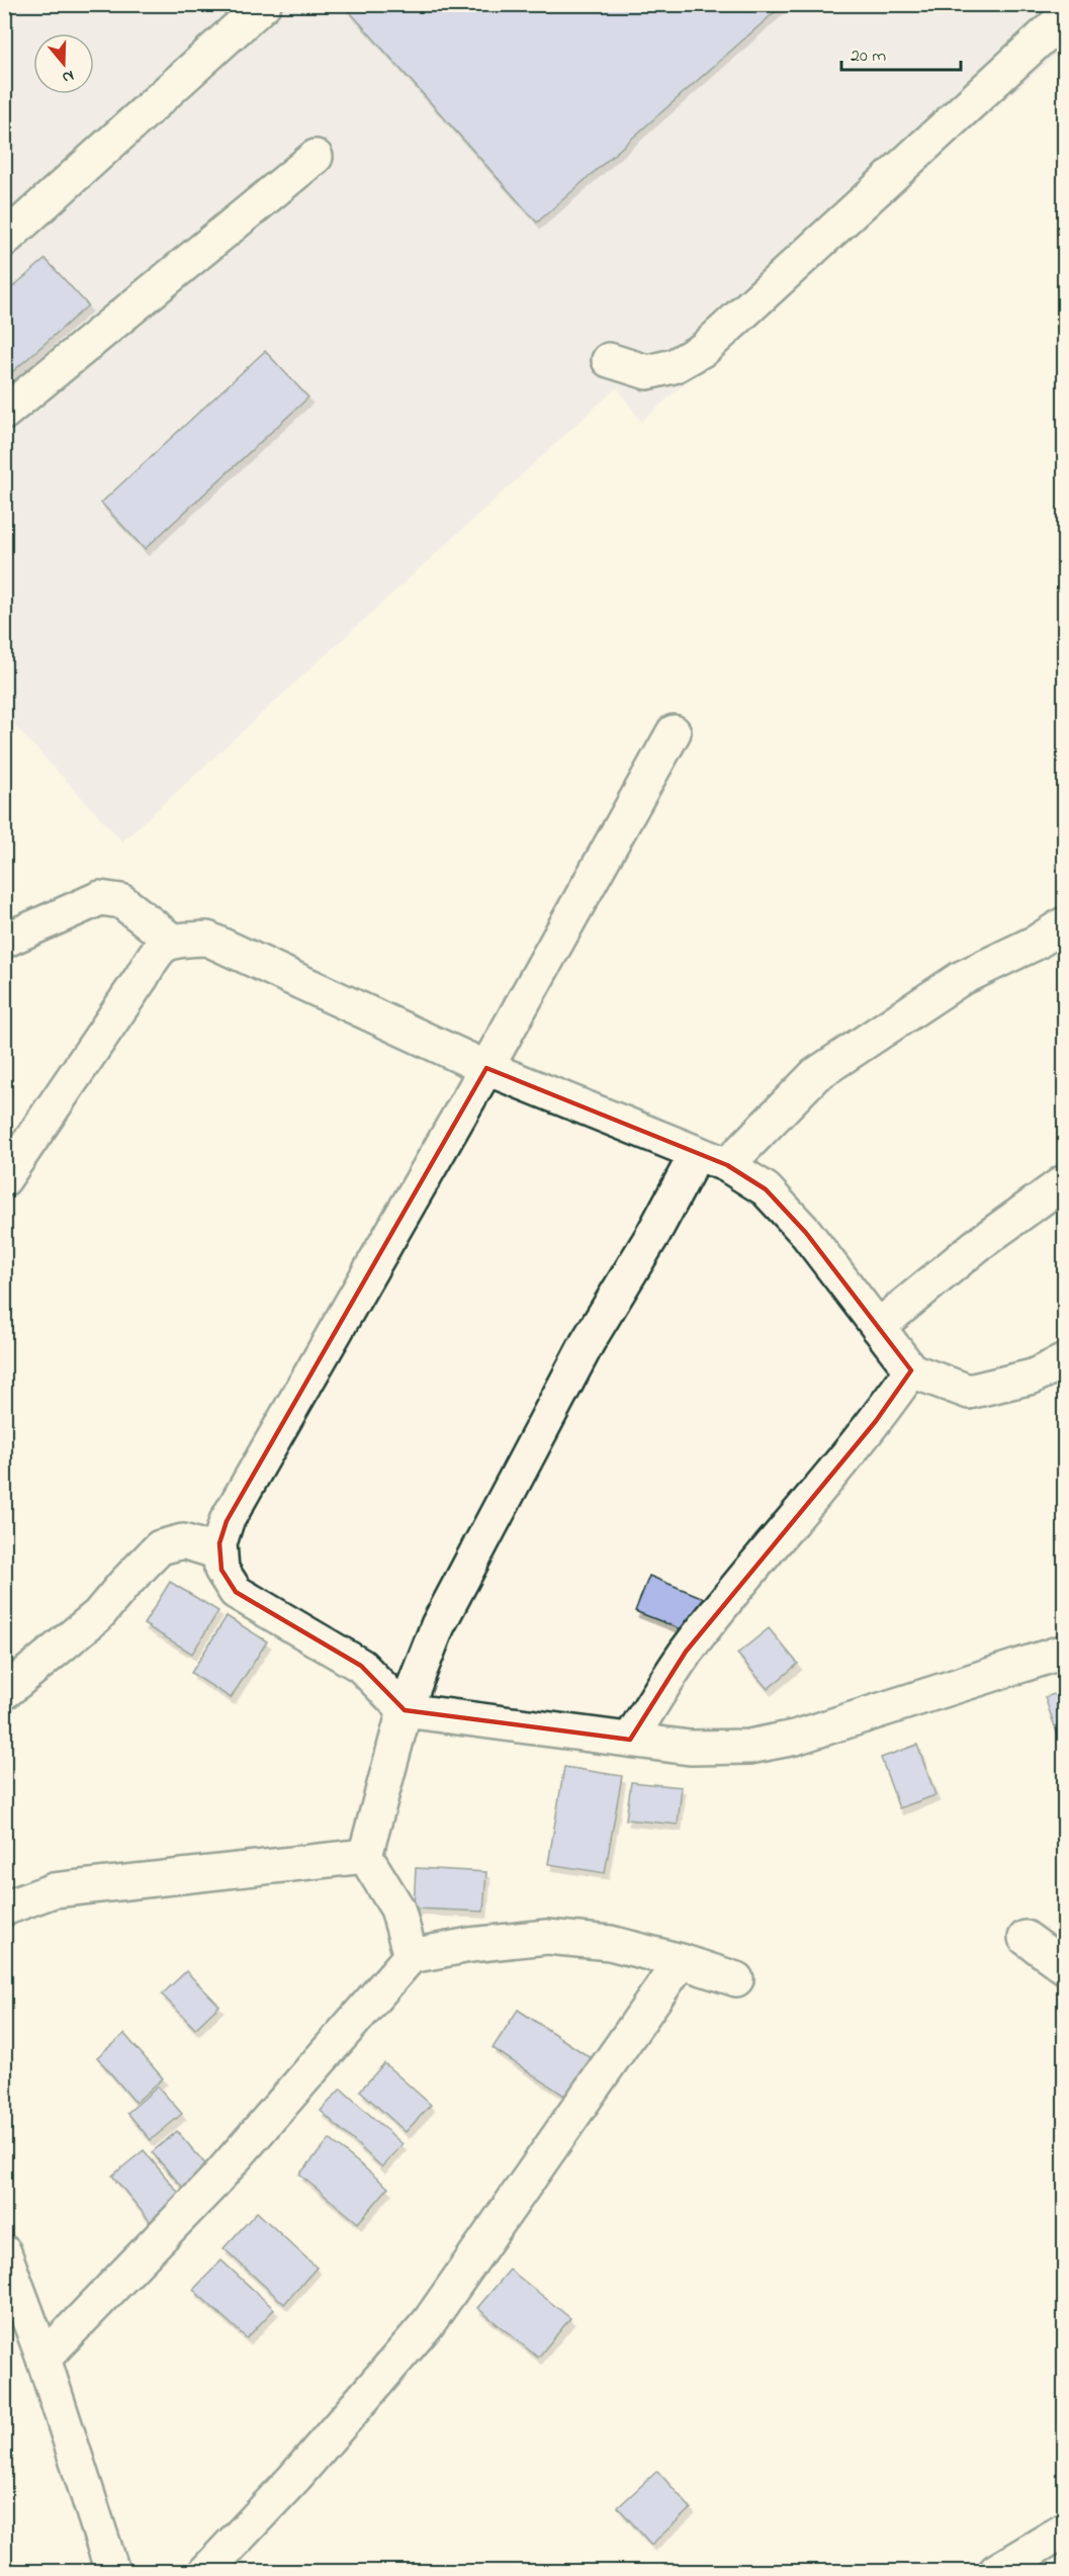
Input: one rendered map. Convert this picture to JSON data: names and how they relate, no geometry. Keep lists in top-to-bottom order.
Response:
{
  "scale_bar": "20 m",
  "north": "bottom"
}
